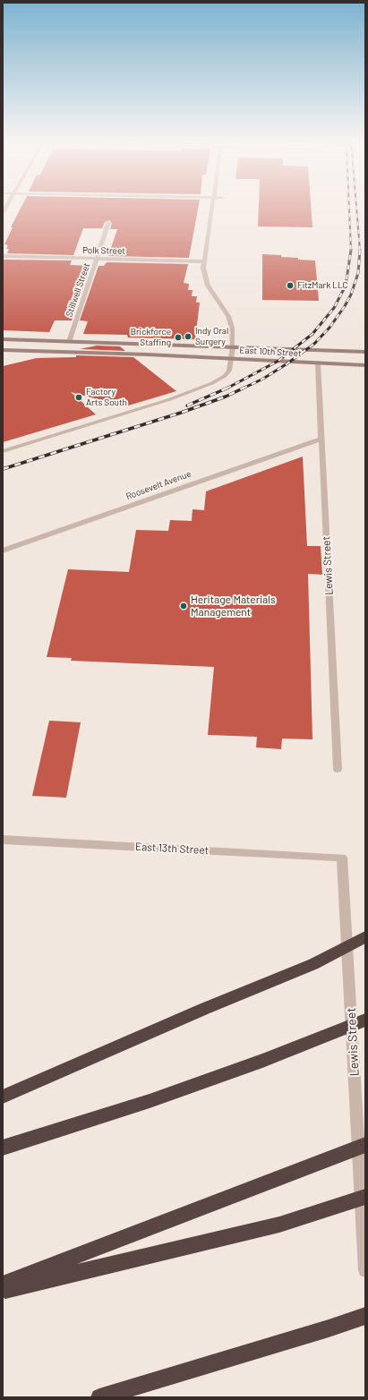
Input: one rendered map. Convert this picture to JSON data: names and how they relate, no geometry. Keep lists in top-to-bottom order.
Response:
{
  "streets": {
    "main road": ["East 10th Street"],
    "street": [
      "Polk Street",
      "Stillwell Street",
      "Roosevelt Avenue",
      "Lewis Street",
      "East 13th Street"
    ]
  },
  "crossings": [
    ["Polk Street", "Stillwell Street"],
    ["Stillwell Street", "East 10th Street"],
    ["East 10th Street", "Lewis Street"],
    ["Roosevelt Avenue", "Lewis Street"],
    ["Lewis Street", "East 13th Street"]
  ],
  "places": [
    "FitzMark LLC",
    "Indy Oral Surgery",
    "Brickforce Staffing",
    "Factory Arts South",
    "Heritage Materials Management"
  ]
}
